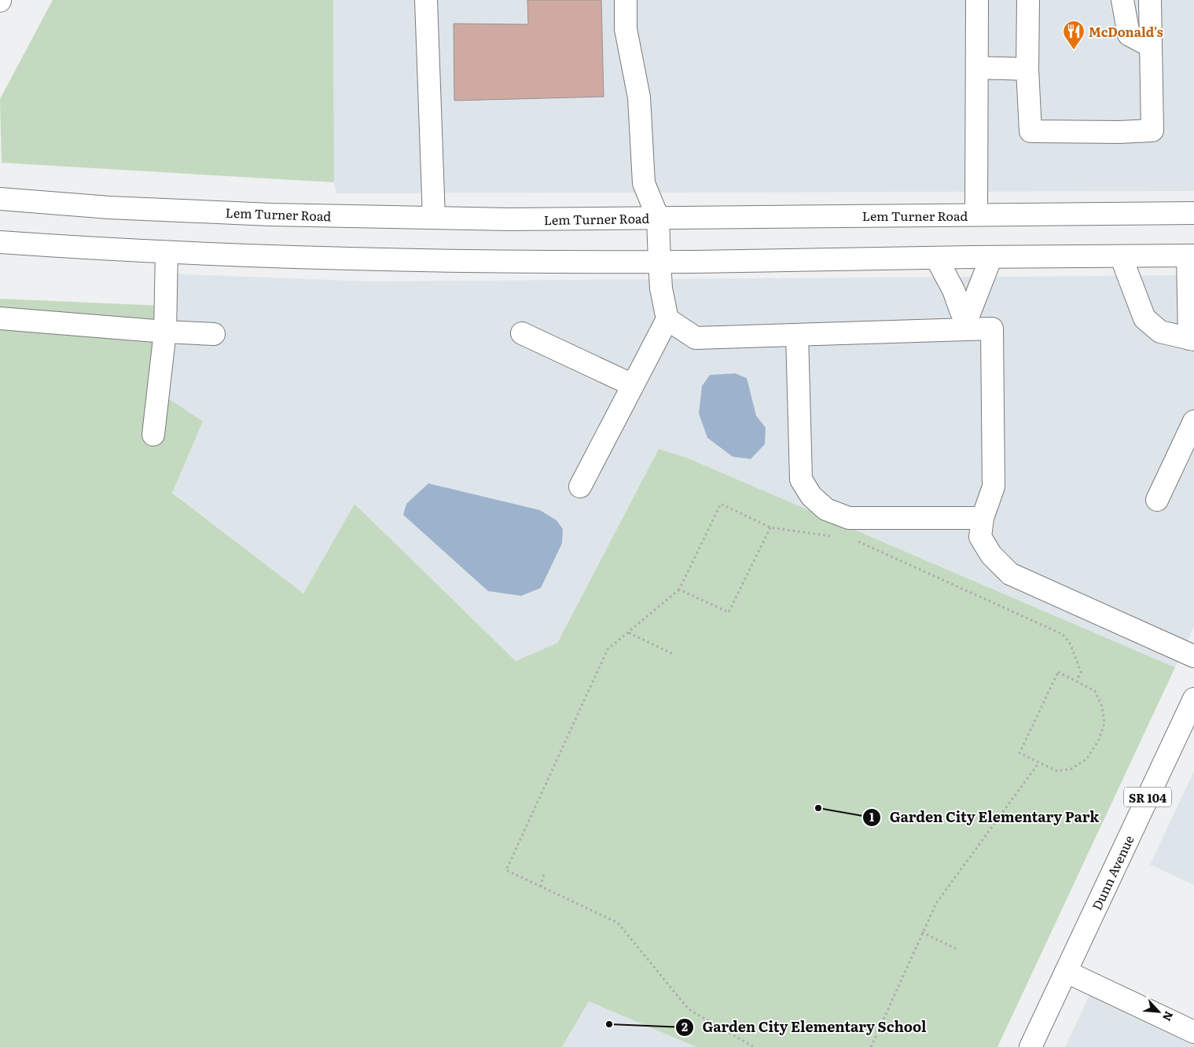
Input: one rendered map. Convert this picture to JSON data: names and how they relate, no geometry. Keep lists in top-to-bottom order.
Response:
{
  "streets": {
    "main road": ["Lem Turner Road", "SR 104", "Dunn Avenue"]
  },
  "places": {
    "restaurant": ["McDonald's"],
    "other": ["Garden City Elementary Park", "Garden City Elementary School"]
  },
  "north": "bottom right"
}
